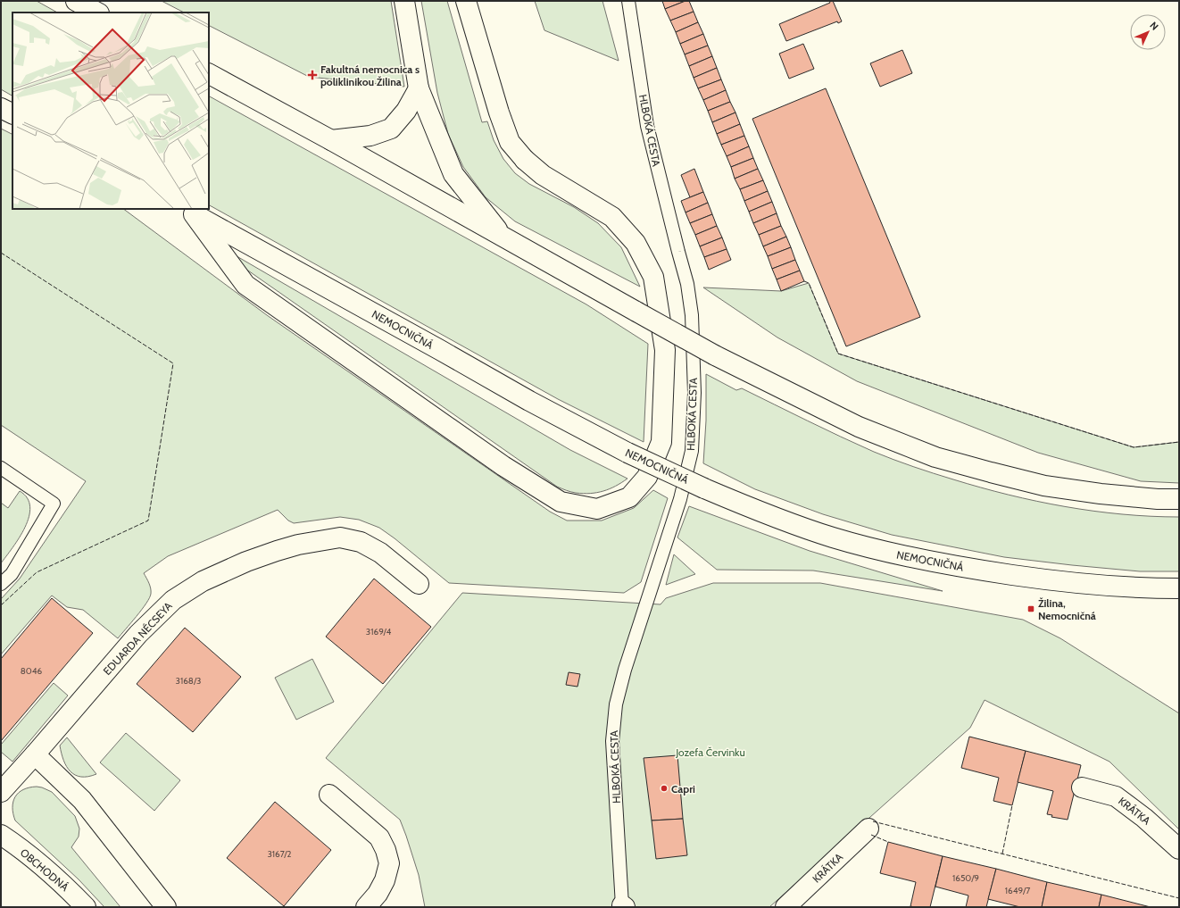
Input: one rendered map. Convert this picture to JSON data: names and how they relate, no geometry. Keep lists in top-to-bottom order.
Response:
{
  "streets": {
    "main road": [
      "NEMOCNIČNÁ",
      "EDUARDA NÉCSEYA",
      "KRÁTKA",
      "OBCHODNÁ"
    ],
    "lane": ["HLBOKÁ CESTA"]
  },
  "parks": ["Jozefa Červinku"],
  "places": {
    "health": ["Fakultná nemocnica s poliklinikou Žilina"],
    "transit": ["Žilina, Nemocničná"],
    "other": ["Capri"]
  },
  "house_numbers": [
    "3169/4",
    "8046",
    "3168/3",
    "3167/2",
    "1650/9",
    "1649/7"
  ],
  "north": "top right"
}
